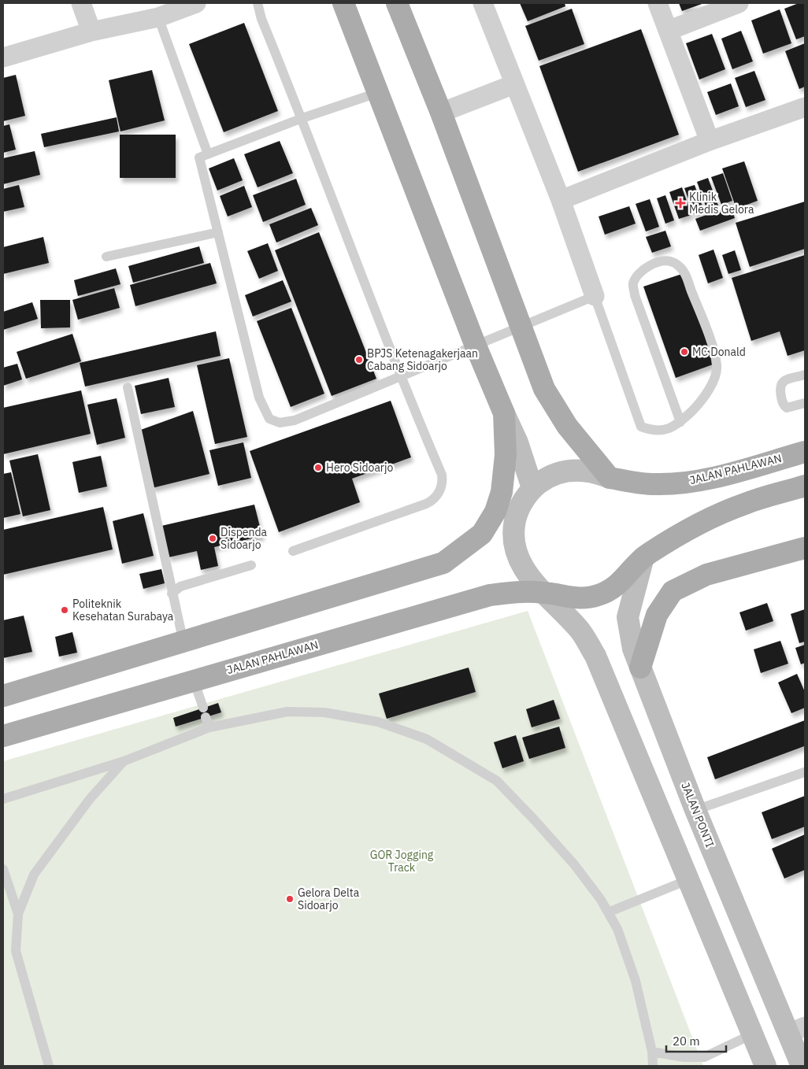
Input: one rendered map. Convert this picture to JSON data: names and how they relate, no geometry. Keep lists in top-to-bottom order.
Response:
{
  "streets": {
    "main road": ["JALAN PAHLAWAN", "JALAN PONTI"]
  },
  "crossings": [
    ["JALAN PAHLAWAN", "JALAN PONTI"]
  ],
  "parks": ["GOR Jogging Track"],
  "places": {
    "health": ["Klinik Medis Gelora"],
    "other": [
      "MC Donald",
      "BPJS Ketenagakerjaan Cabang Sidoarjo",
      "Hero Sidoarjo",
      "Dispenda Sidoarjo",
      "Politeknik Kesehatan Surabaya",
      "Gelora Delta Sidoarjo"
    ]
  },
  "scale_bar": "20 m"
}
